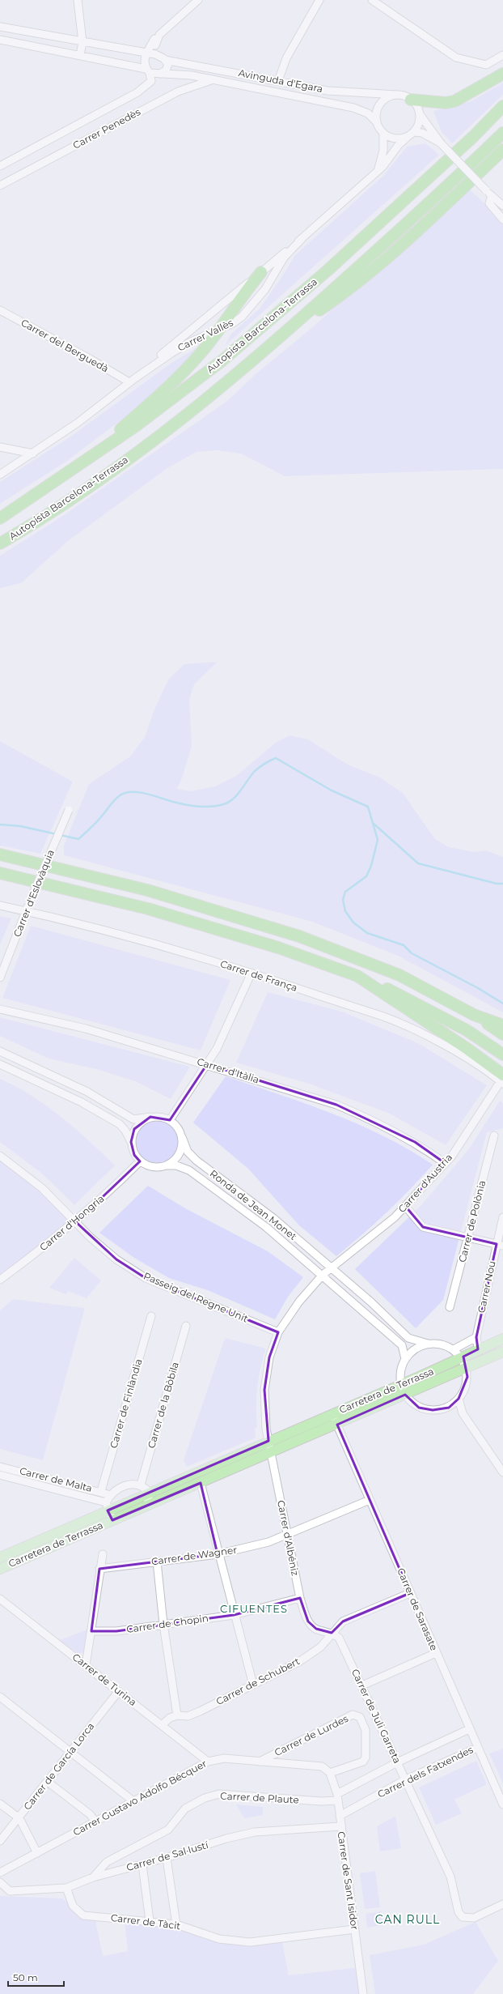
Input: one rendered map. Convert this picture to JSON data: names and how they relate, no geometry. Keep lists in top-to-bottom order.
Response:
{
  "streets": {
    "highway": ["Autopista Barcelona-Terrassa"],
    "main road": ["Carretera de Terrassa"],
    "street": [
      "Avinguda d'Egara",
      "Carrer Penedès",
      "Carrer Vallès",
      "Carrer del Berguedà",
      "Carrer d'Eslovàquia",
      "Carrer de França",
      "Carrer d'Itàlia",
      "Carrer d'Austria",
      "Ronda de Jean Monet",
      "Carrer de Polònia",
      "Carrer d'Hongria",
      "Carrer Nou",
      "Passeig del Regne Unit",
      "Carrer de Finlàndia",
      "Carrer de la Bòbila",
      "Carrer de Malta",
      "Carrer d'Albéniz",
      "Carrer de Wagner",
      "Carrer de Sarasate",
      "Carrer de Chopin",
      "Carrer de Turina",
      "Carrer de Schubert",
      "Carrer de Juli Garreta",
      "Carrer de Lurdes",
      "Carrer de García Lorca",
      "Carrer dels Fatxendes",
      "Carrer Gustavo Adolfo Bécquer",
      "Carrer de Plaute",
      "Carrer de Sal·lustí",
      "Carrer de Sant Isidor",
      "Carrer de Tàcit"
    ]
  },
  "crossings": [
    ["Avinguda d'Egara", "Carrer Penedès"],
    ["Avinguda d'Egara", "Carrer Vallès"],
    ["Carrer Vallès", "Carrer del Berguedà"],
    ["Carrer d'Eslovàquia", "Carrer de França"],
    ["Carrer de França", "Carrer d'Austria"],
    ["Carrer d'Itàlia", "Carrer d'Austria"],
    ["Carrer d'Austria", "Ronda de Jean Monet"],
    ["Ronda de Jean Monet", "Carrer d'Hongria"],
    ["Carrer d'Hongria", "Passeig del Regne Unit"],
    ["Carrer Nou", "Carretera de Terrassa"],
    ["Carretera de Terrassa", "Carrer de Malta"],
    ["Carretera de Terrassa", "Carrer d'Albéniz"],
    ["Carretera de Terrassa", "Carrer de Sarasate"],
    ["Carrer de Finlàndia", "Carrer de Malta"],
    ["Carrer d'Albéniz", "Carrer de Wagner"],
    ["Carrer d'Albéniz", "Carrer de Chopin"],
    ["Carrer d'Albéniz", "Carrer de Schubert"],
    ["Carrer d'Albéniz", "Carrer de Juli Garreta"],
    ["Carrer de Wagner", "Carrer de Sarasate"],
    ["Carrer de Sarasate", "Carrer de Schubert"],
    ["Carrer de Sarasate", "Carrer dels Fatxendes"],
    ["Carrer de Turina", "Carrer de García Lorca"],
    ["Carrer de Turina", "Carrer Gustavo Adolfo Bécquer"],
    ["Carrer de Schubert", "Carrer de Juli Garreta"],
    ["Carrer de Juli Garreta", "Carrer dels Fatxendes"],
    ["Carrer de Lurdes", "Carrer Gustavo Adolfo Bécquer"],
    ["Carrer de Lurdes", "Carrer de Sant Isidor"],
    ["Carrer dels Fatxendes", "Carrer de Plaute"],
    ["Carrer dels Fatxendes", "Carrer de Sant Isidor"],
    ["Carrer Gustavo Adolfo Bécquer", "Carrer de Sant Isidor"],
    ["Carrer de Plaute", "Carrer de Sal·lustí"],
    ["Carrer de Plaute", "Carrer de Sant Isidor"],
    ["Carrer de Sal·lustí", "Carrer de Sant Isidor"],
    ["Carrer de Sal·lustí", "Carrer de Tàcit"],
    ["Carrer de Sant Isidor", "Carrer de Tàcit"]
  ],
  "districts": ["CIFUENTES", "CAN RULL"],
  "scale_bar": "50 m"
}
